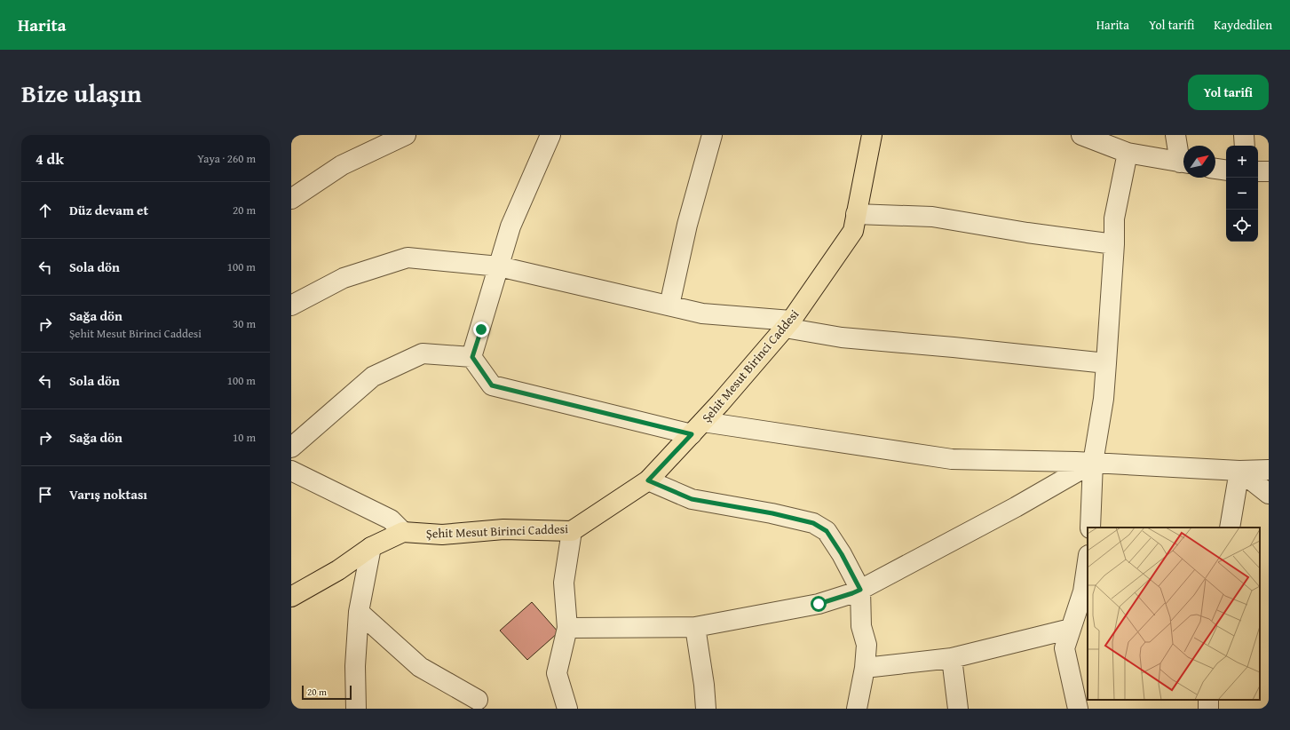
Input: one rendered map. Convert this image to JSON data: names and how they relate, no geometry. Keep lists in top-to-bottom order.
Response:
{
  "streets": {
    "main road": ["Şehit Mesut Birinci Caddesi"]
  },
  "scale_bar": "20 m",
  "north": "top right",
  "page": {
    "header": "Harita",
    "nav": ["Harita", "Yol tarifi", "Kaydedilen"],
    "title": "Bize ulaşın",
    "buttons": "Yol tarifi",
    "heading": ["4 dk", "Yaya · 260 m"],
    "map_buttons": ["+", "−"],
    "list": [
      ["Düz devam et", "20 m"],
      ["Sola dön", "100 m"],
      ["Sağa dön", "Şehit Mesut Birinci Caddesi", "30 m"],
      ["Sola dön", "100 m"],
      ["Sağa dön", "10 m"],
      "Varış noktası"
    ],
    "scale": "20 m"
  }
}
